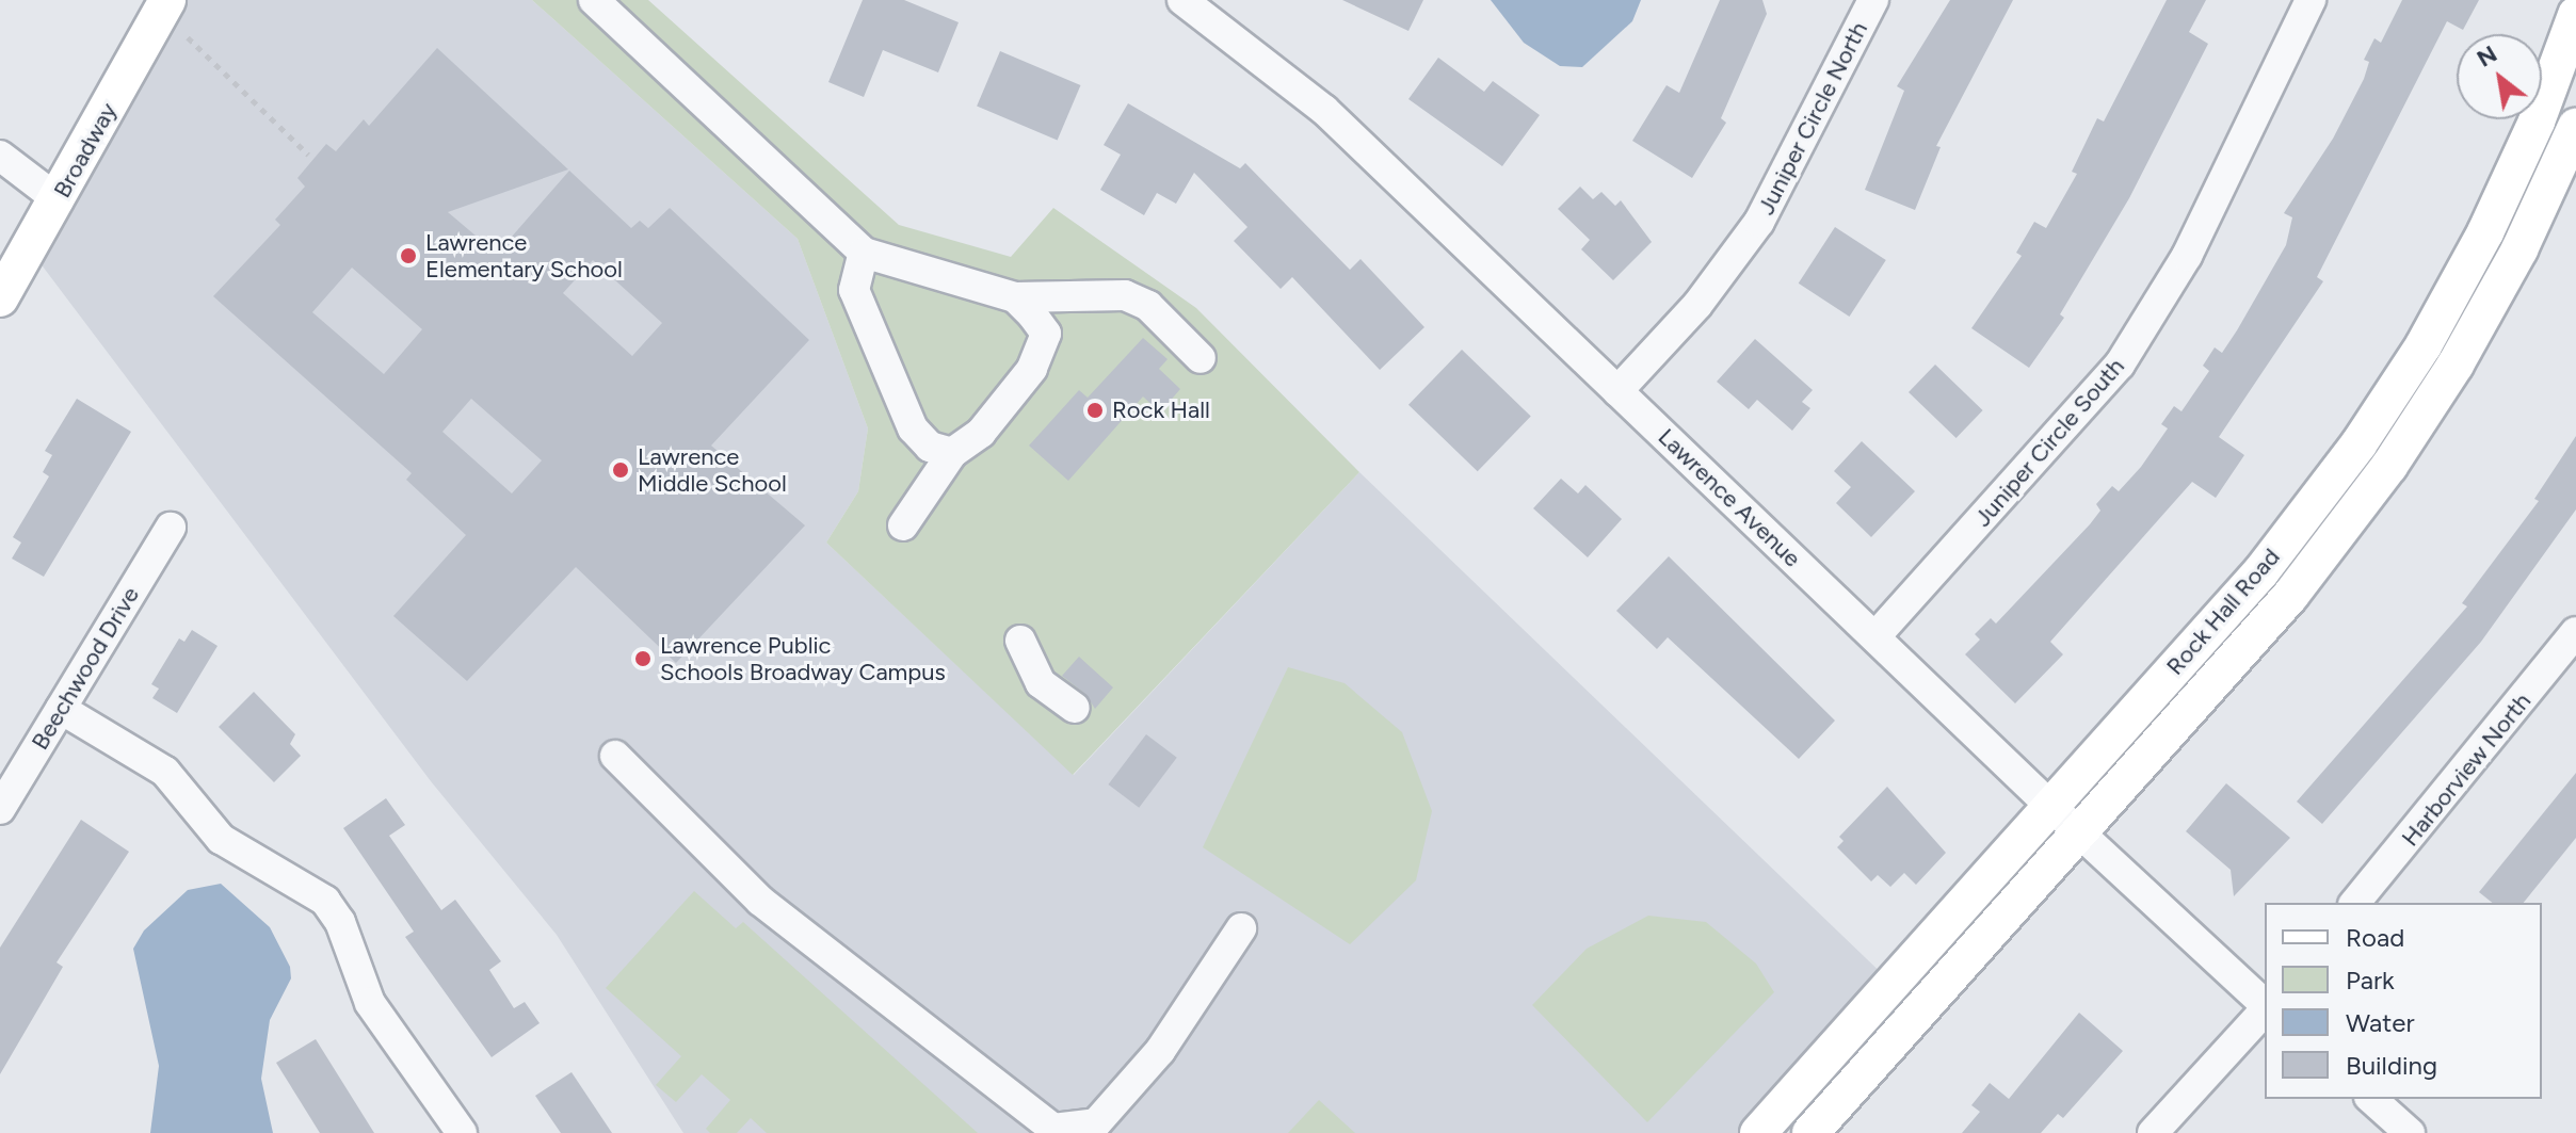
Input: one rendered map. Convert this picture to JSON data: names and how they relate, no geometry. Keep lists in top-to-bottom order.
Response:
{
  "streets": {
    "main road": ["Broadway", "Rock Hall Road"],
    "street": [
      "Juniper Circle North",
      "Juniper Circle South",
      "Lawrence Avenue",
      "Beechwood Drive",
      "Harborview North"
    ]
  },
  "crossings": [
    ["Juniper Circle North", "Lawrence Avenue"],
    ["Juniper Circle South", "Lawrence Avenue"],
    ["Lawrence Avenue", "Rock Hall Road"]
  ],
  "places": [
    "Lawrence Elementary School",
    "Rock Hall",
    "Lawrence Middle School",
    "Lawrence Public Schools Broadway Campus"
  ],
  "legend": [
    "Road",
    "Park",
    "Water",
    "Building"
  ],
  "north": "top left"
}
